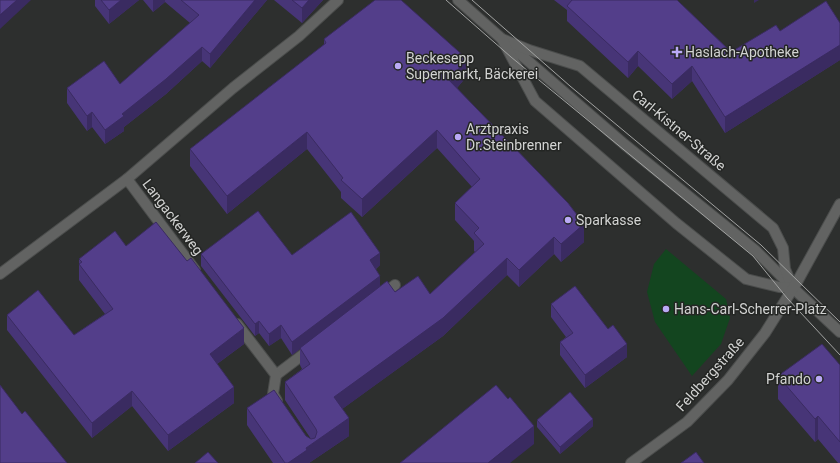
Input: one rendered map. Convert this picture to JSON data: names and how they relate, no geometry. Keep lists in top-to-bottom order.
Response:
{
  "streets": {
    "street": ["Carl-Kistner-Straße", "Langackerweg", "Feldbergstraße"]
  },
  "crossings": [
    ["Carl-Kistner-Straße", "Feldbergstraße"]
  ],
  "places": {
    "health": ["Haslach-Apotheke"],
    "other": [
      "Beckesepp Supermarkt, Bäckerei",
      "Arztpraxis Dr.Steinbrenner",
      "Sparkasse",
      "Hans-Carl-Scherrer-Platz",
      "Pfando"
    ]
  }
}
